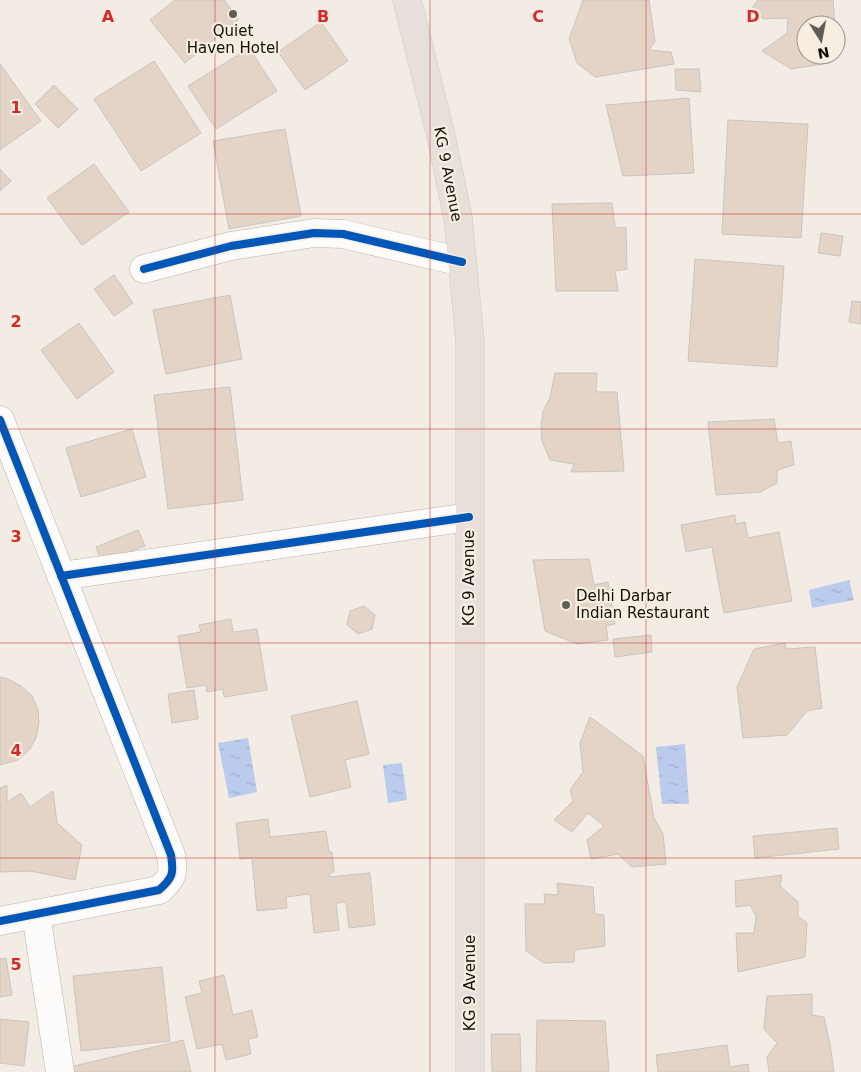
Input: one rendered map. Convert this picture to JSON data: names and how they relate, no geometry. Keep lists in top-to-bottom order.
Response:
{
  "streets": {
    "main road": ["KG 9 Avenue"]
  },
  "places": ["Quiet Haven Hotel", "Delhi Darbar Indian Restaurant"],
  "north": "bottom",
  "grid": {
    "columns": [
      "A",
      "B",
      "C",
      "D"
    ],
    "rows": [
      "1",
      "2",
      "3",
      "4",
      "5"
    ]
  }
}
